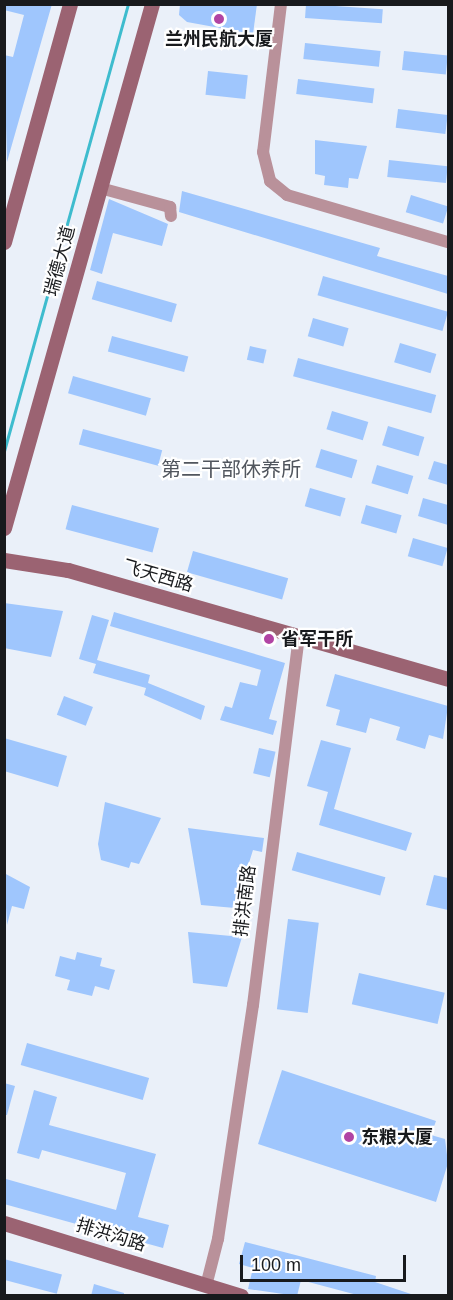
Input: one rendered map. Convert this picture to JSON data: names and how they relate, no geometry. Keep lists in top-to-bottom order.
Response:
{
  "streets": {
    "street": [
      "瑞德大道",
      "飞天西路",
      "排洪南路",
      "排洪沟路"
    ]
  },
  "crossings": [
    ["飞天西路", "排洪南路"],
    ["排洪南路", "排洪沟路"]
  ],
  "districts": ["第二干部休养所"],
  "places": ["兰州民航大厦", "省军干所", "东粮大厦"],
  "scale_bar": "100 m"
}
